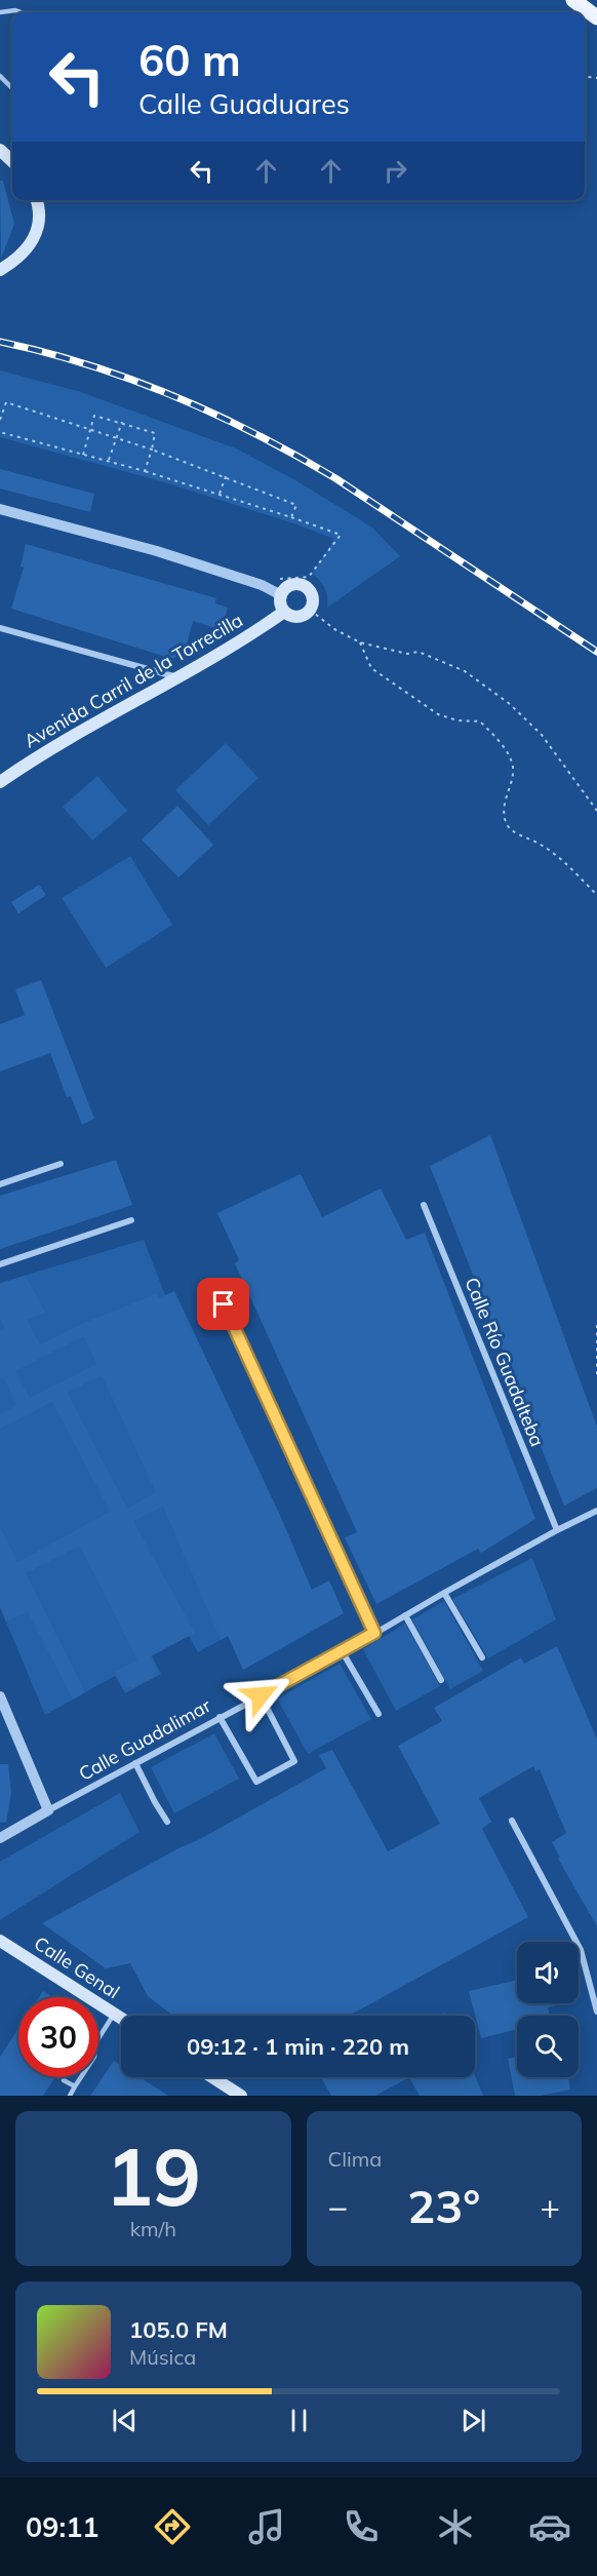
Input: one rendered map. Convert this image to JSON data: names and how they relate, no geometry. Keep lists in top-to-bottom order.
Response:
{
  "streets": {
    "main road": ["Avenida Carril de la Torrecilla", "Calle Genal"],
    "street": ["Calle Río Guadalteba", "Calle Guadalimar"]
  },
  "crossings": [
    ["Calle Río Guadalteba", "Calle Guadalimar"]
  ],
  "page": {
    "turn": ["60 m", "Calle Guaduares"],
    "limit": "30",
    "trip": "09:12 · 1 min · 220 m",
    "tile": [
      ["19", "km/h"],
      "Clima"
    ],
    "heat": ["−", "23°", "+"],
    "song": ["105.0 FM", "Música"],
    "tabs": "09:11"
  }
}
